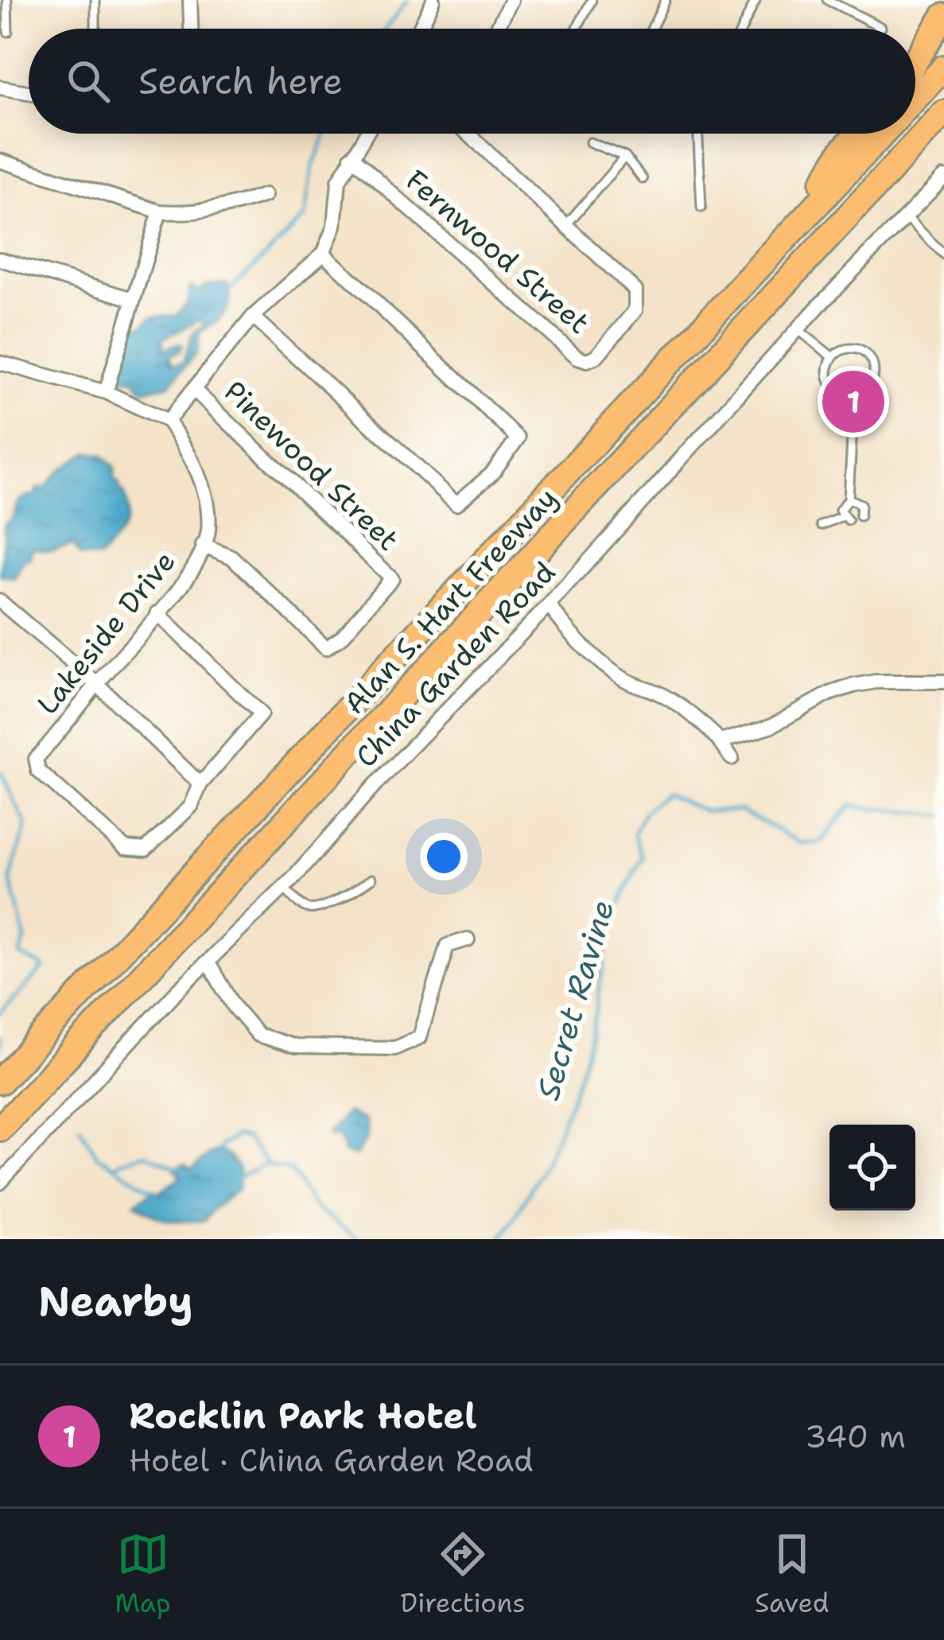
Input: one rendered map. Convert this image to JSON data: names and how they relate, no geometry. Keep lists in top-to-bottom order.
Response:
{
  "streets": {
    "highway": ["Alan S. Hart Freeway"],
    "street": [
      "Fernwood Street",
      "Pinewood Street",
      "Lakeside Drive",
      "China Garden Road"
    ]
  },
  "crossings": [
    ["Pinewood Street", "Lakeside Drive"]
  ],
  "water": ["Secret Ravine"],
  "page": {
    "search": "Search here",
    "pins": "1",
    "heading": "Nearby",
    "list": [
      {
        "mark": "1",
        "name": "Rocklin Park Hotel",
        "note": "Hotel · China Garden Road",
        "value": "340 m"
      }
    ],
    "nav": ["Map", "Directions", "Saved"]
  }
}
